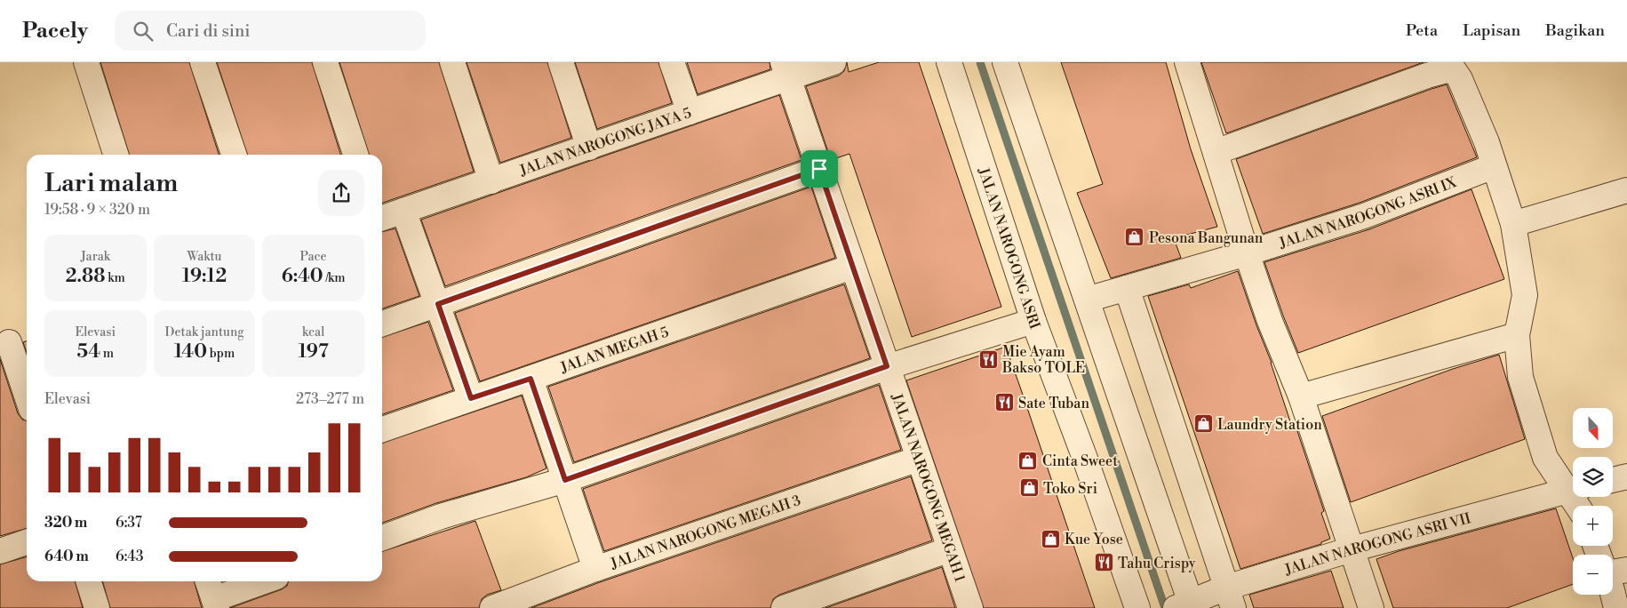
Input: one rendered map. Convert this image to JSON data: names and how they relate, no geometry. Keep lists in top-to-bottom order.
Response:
{
  "streets": {
    "street": [
      "JALAN NAROGONG JAYA 5",
      "JALAN NAROGONG ASRI IX",
      "JALAN NAROGONG ASRI",
      "JALAN MEGAH 5",
      "JALAN NAROGONG MEGAH 1",
      "JALAN NAROGONG MEGAH 3",
      "JALAN NAROGONG ASRI VII"
    ]
  },
  "crossings": [
    ["JALAN NAROGONG JAYA 5", "JALAN NAROGONG MEGAH 1"],
    ["JALAN MEGAH 5", "JALAN NAROGONG MEGAH 1"],
    ["JALAN NAROGONG MEGAH 1", "JALAN NAROGONG MEGAH 3"]
  ],
  "places": {
    "shop": [
      "Pesona Bangunan",
      "Laundry Station",
      "Cinta Sweet",
      "Toko Sri",
      "Kue Yose"
    ],
    "restaurant": ["Mie Ayam Bakso TOLE", "Sate Tuban", "Tahu Crispy"]
  },
  "north": "bottom",
  "page": {
    "header": "Pacely",
    "search": "Cari di sini",
    "nav": ["Peta", "Lapisan", "Bagikan"],
    "heading": ["Lari malam", "19:58 · 9 × 320 m"],
    "stats": [
      ["Jarak", "2.88 km"],
      ["Waktu", "19:12"],
      ["Pace", "6:40 /km"],
      ["Elevasi", "54 m"],
      ["Detak jantung", "140 bpm"],
      ["kcal", "197"]
    ],
    "chart": ["Elevasi", "273–277 m"],
    "map_buttons": ["+", "−"],
    "list": [
      {
        "name": "320 m",
        "note": "6:37"
      },
      {
        "name": "640 m",
        "note": "6:43"
      }
    ]
  }
}
